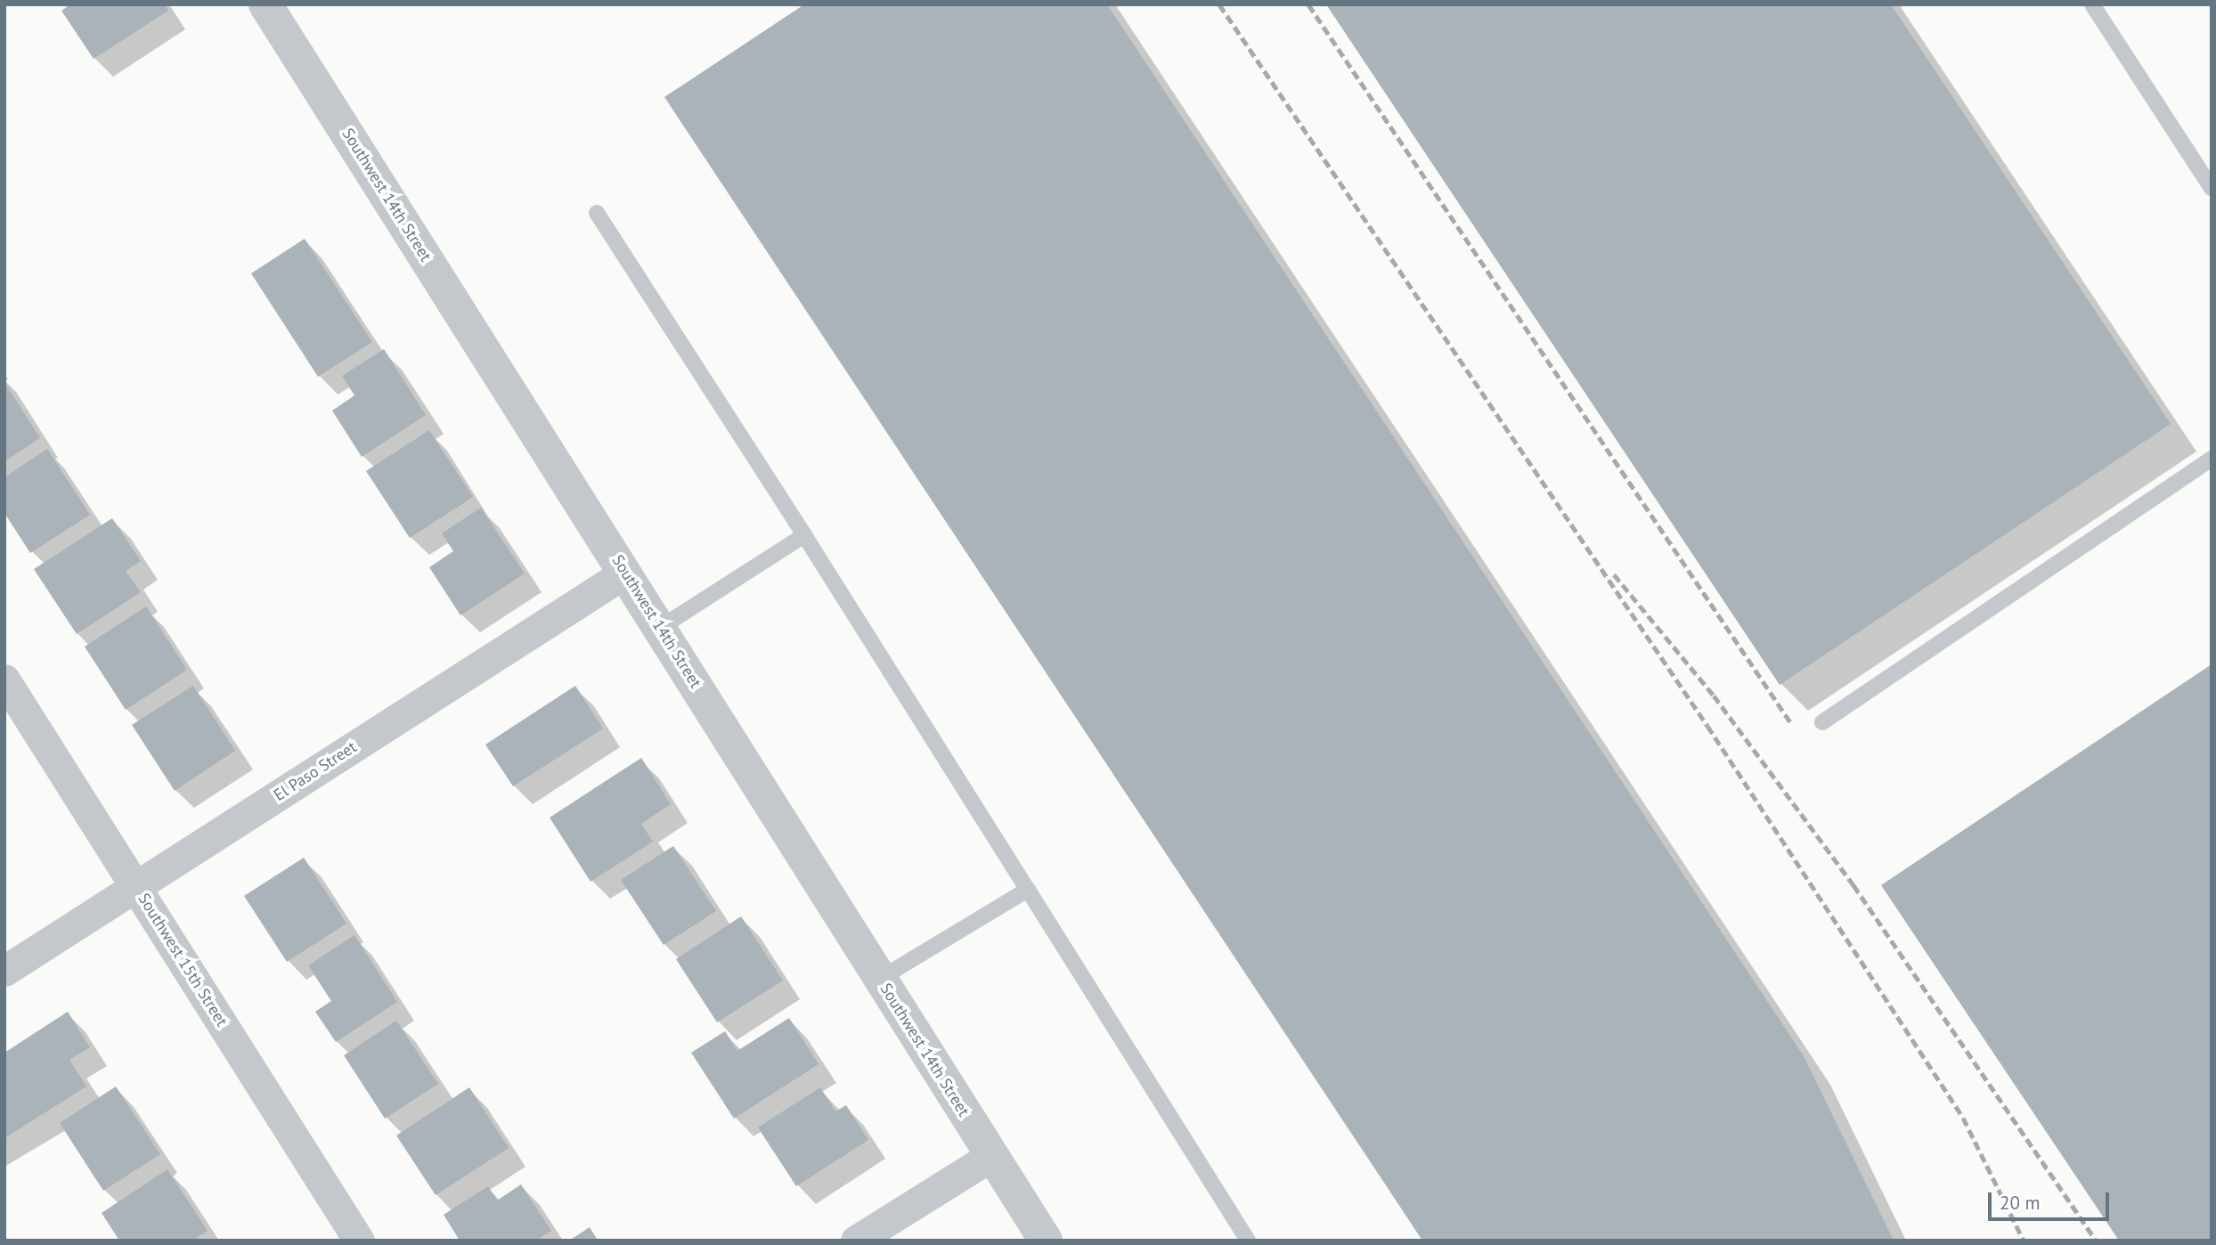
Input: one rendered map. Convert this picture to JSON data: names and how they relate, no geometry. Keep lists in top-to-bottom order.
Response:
{
  "streets": {
    "street": ["Southwest 14th Street", "El Paso Street", "Southwest 15th Street"]
  },
  "crossings": [
    ["Southwest 14th Street", "El Paso Street"],
    ["El Paso Street", "Southwest 15th Street"]
  ],
  "scale_bar": "20 m"
}
